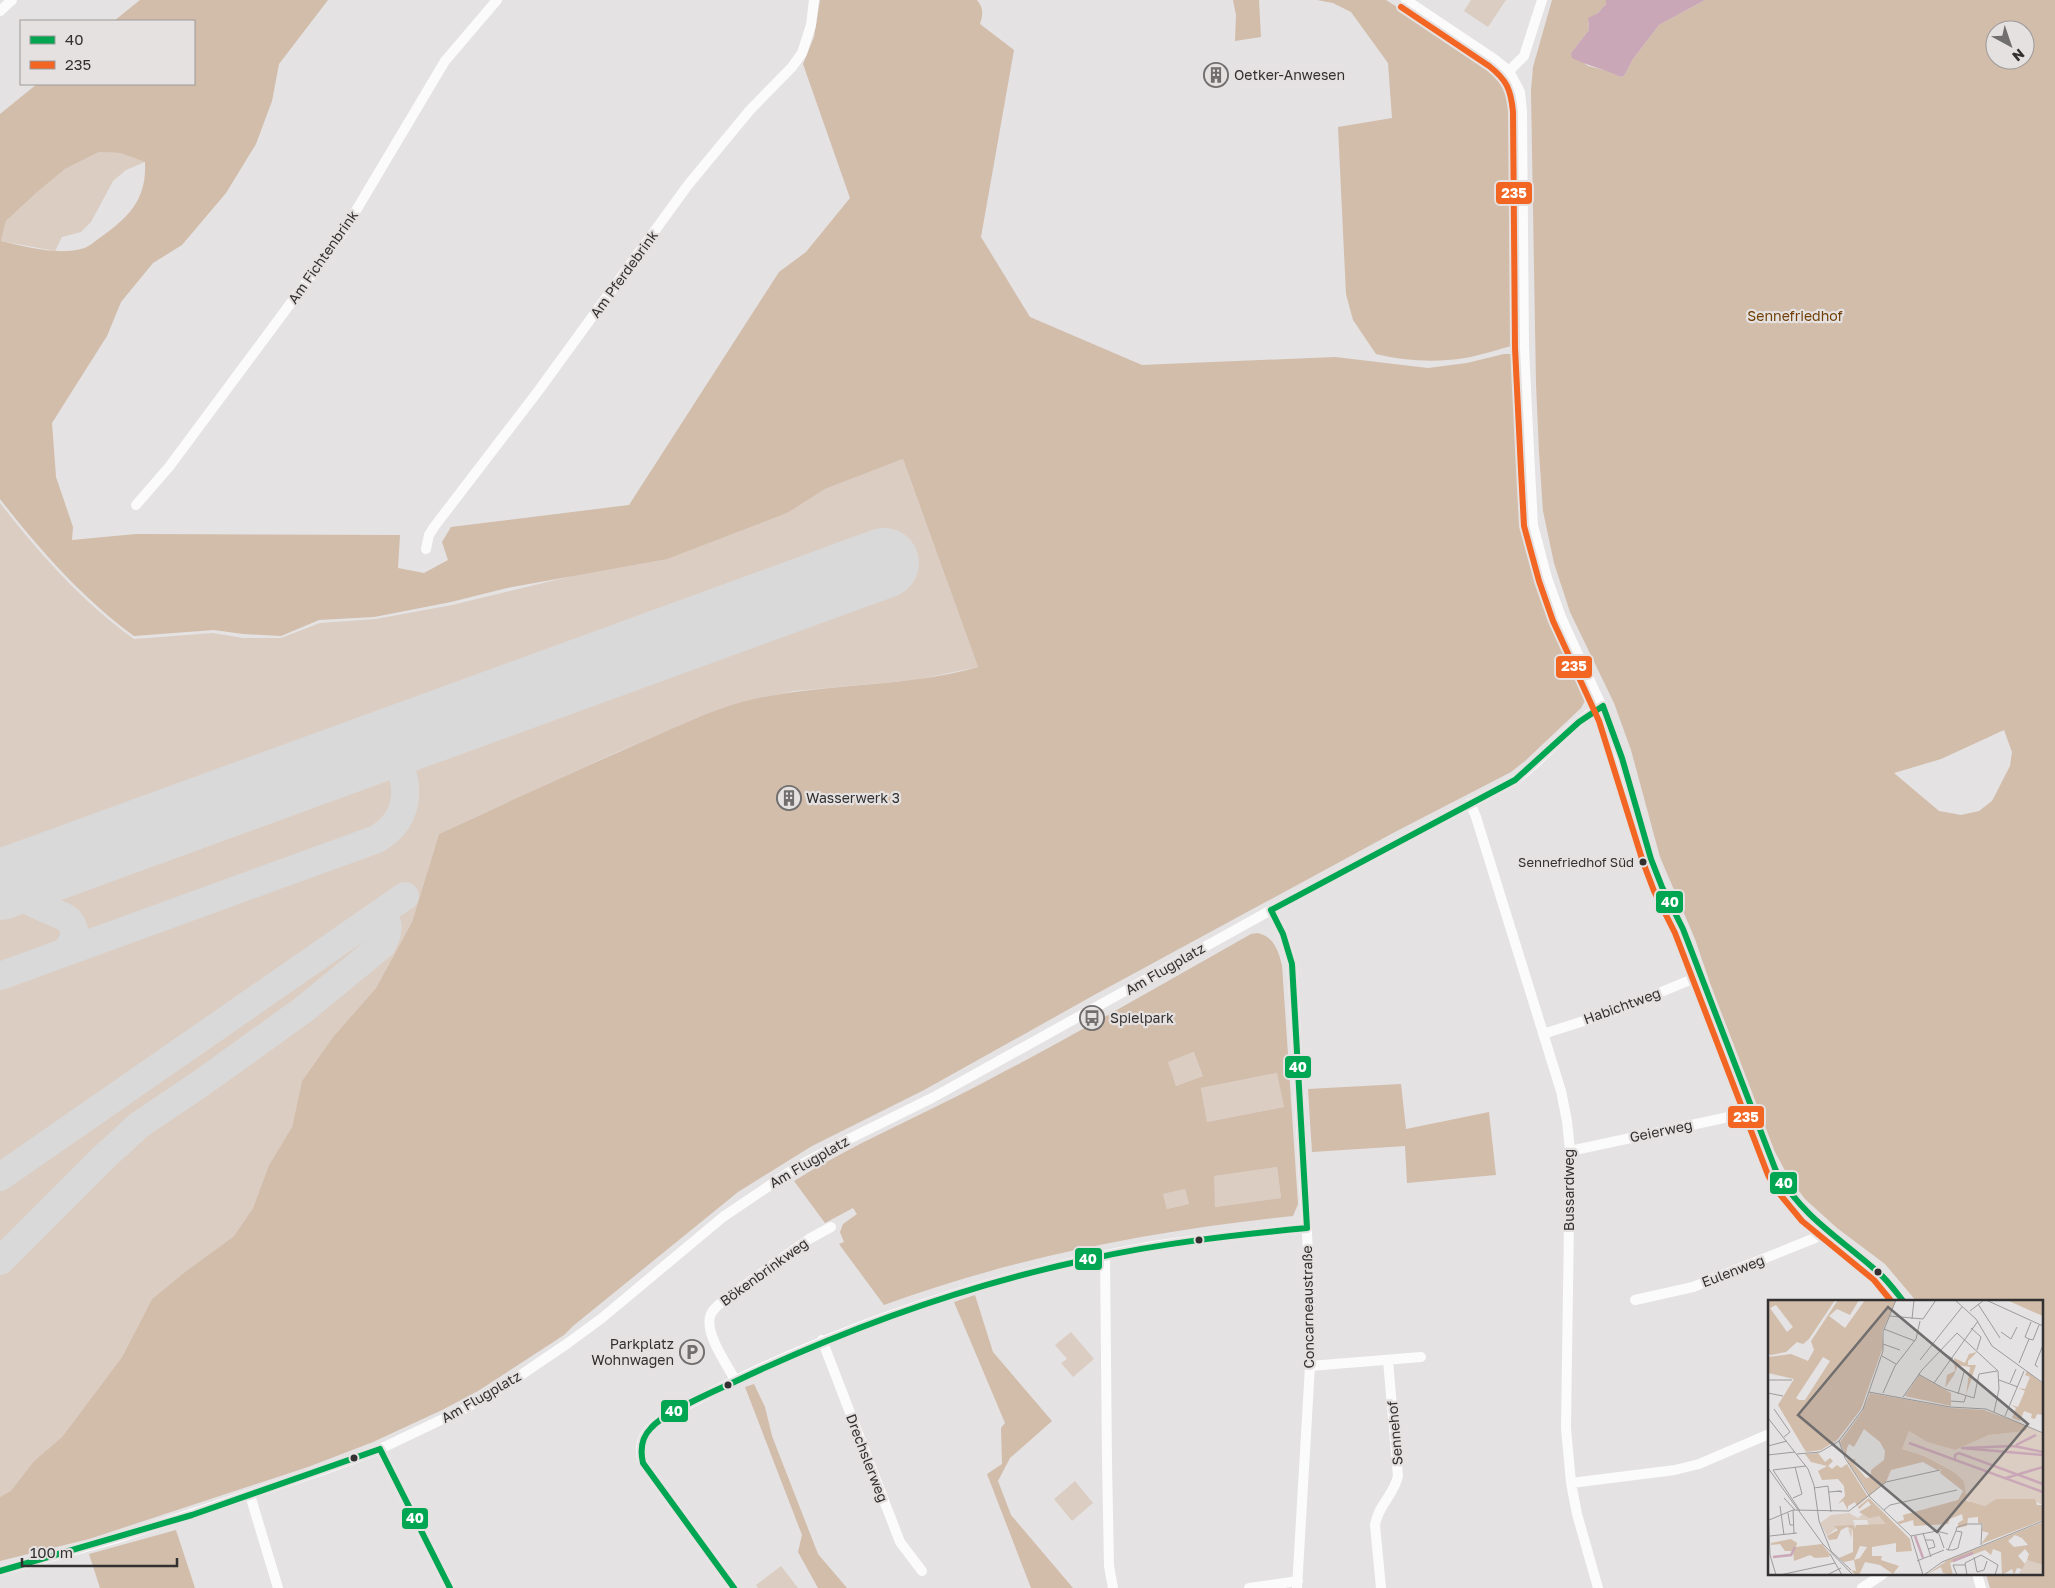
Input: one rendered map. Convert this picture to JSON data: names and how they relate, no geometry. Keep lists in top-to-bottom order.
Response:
{
  "streets": {
    "street": [
      "Am Fichtenbrink",
      "Am Pferdebrink",
      "Am Flugplatz",
      "Habichtweg",
      "Geierweg",
      "Bussardweg",
      "Eulenweg",
      "Bökenbrinkweg",
      "Concarneaustraße",
      "Sennehof",
      "Drechslerweg"
    ]
  },
  "crossings": [
    ["Am Flugplatz", "Bussardweg"],
    ["Am Flugplatz", "Concarneaustraße"],
    ["Habichtweg", "Bussardweg"],
    ["Geierweg", "Bussardweg"]
  ],
  "parks": ["Sennefriedhof"],
  "places": {
    "building": ["Oetker-Anwesen", "Wasserwerk 3"],
    "other": ["Sennefriedhof Süd"],
    "bus stop": ["Spielpark"],
    "parking": ["Parkplatz Wohnwagen"]
  },
  "lines": ["transit line 235", "transit line 40"],
  "legend": ["40", "235"],
  "scale_bar": "100 m",
  "north": "bottom right"
}
